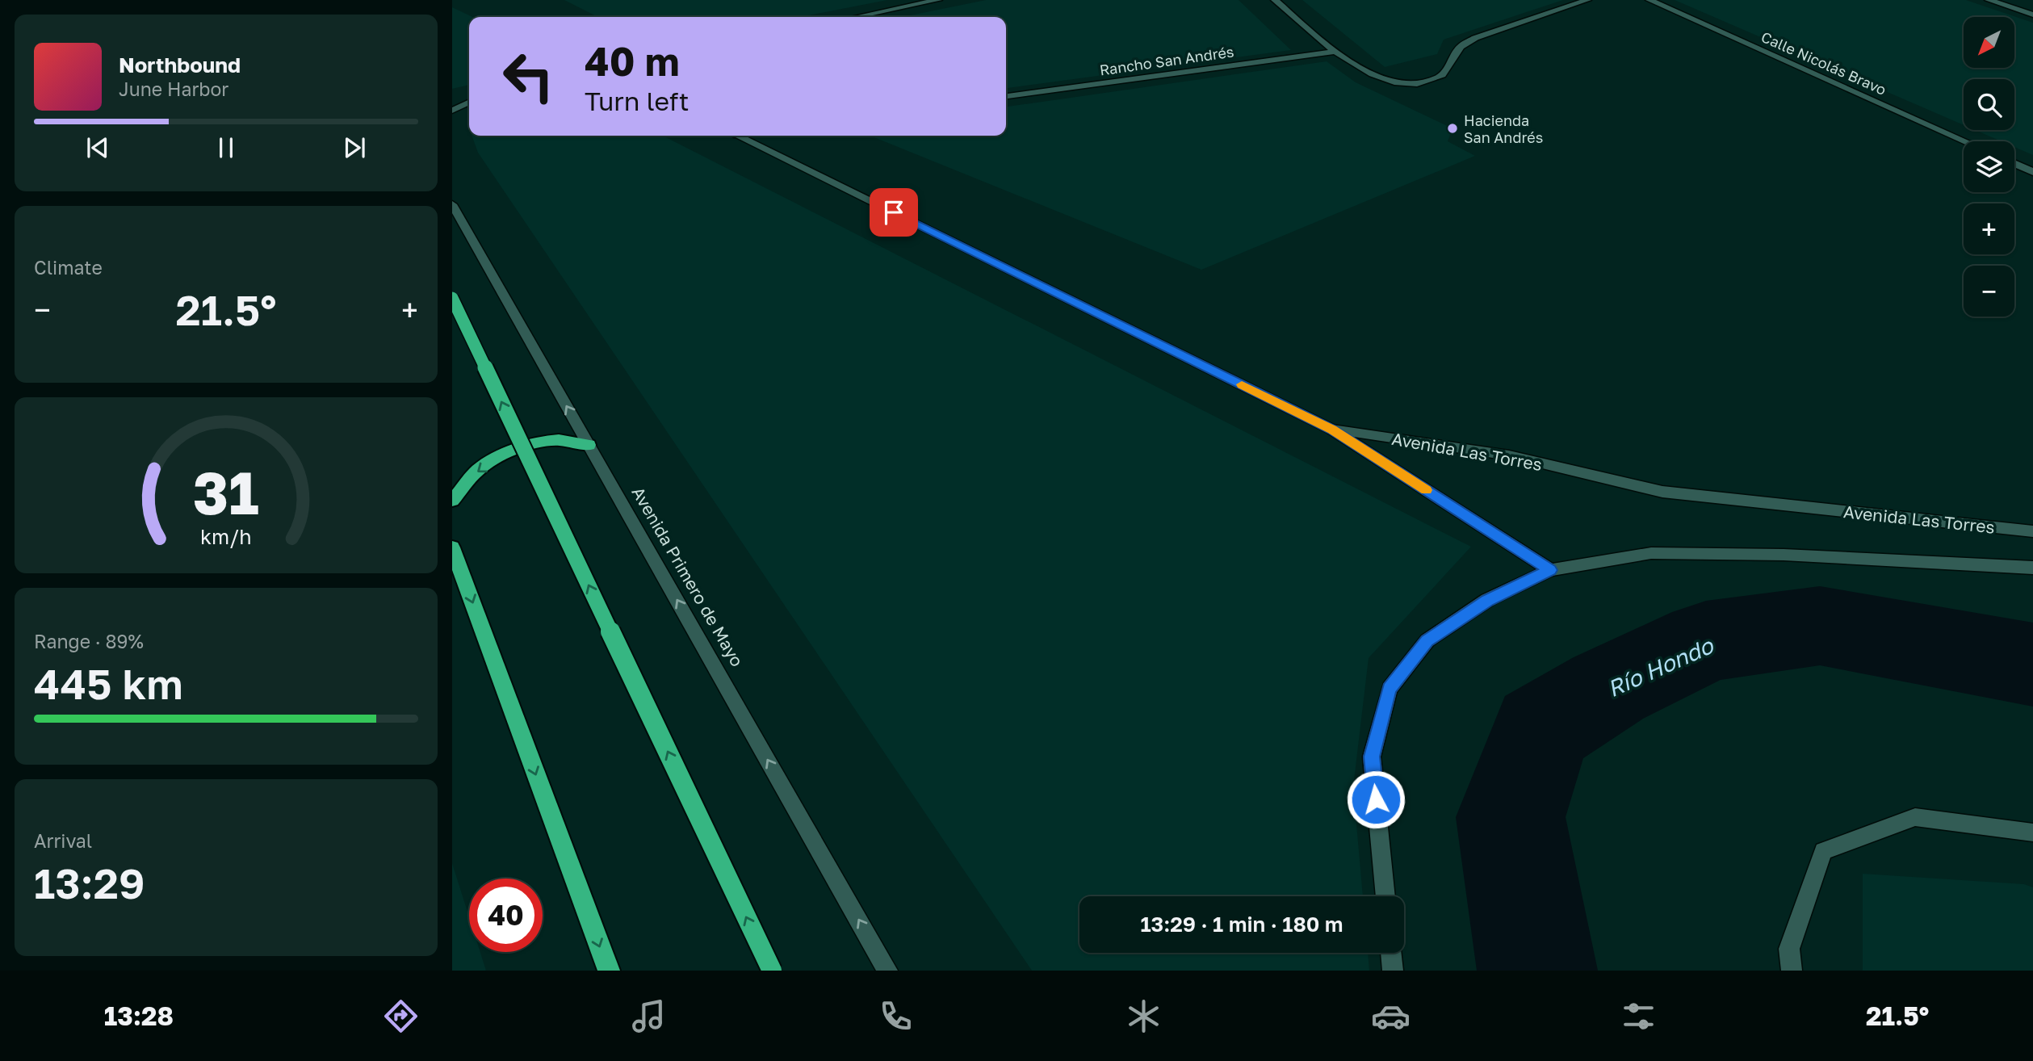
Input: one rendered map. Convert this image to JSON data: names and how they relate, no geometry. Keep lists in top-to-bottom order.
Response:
{
  "streets": {
    "street": [
      "Rancho San Andrés",
      "Calle Nicolás Bravo",
      "Avenida Las Torres",
      "Avenida Primero de Mayo"
    ]
  },
  "one_way": ["Avenida Primero de Mayo"],
  "water": ["Río Hondo"],
  "places": ["Hacienda San Andrés"],
  "north": "bottom left",
  "page": {
    "map_buttons": ["+", "−"],
    "turn": ["40 m", "Turn left"],
    "song": ["Northbound", "June Harbor"],
    "tile": [
      "Climate",
      ["Range · 89%", "445 km"],
      ["Arrival", "13:29"]
    ],
    "heat": ["−", "21.5°", "+"],
    "limit": "40",
    "trip": "13:29 · 1 min · 180 m",
    "tabs": ["13:28", "21.5°"],
    "gauge": ["31", "km/h"]
  }
}
